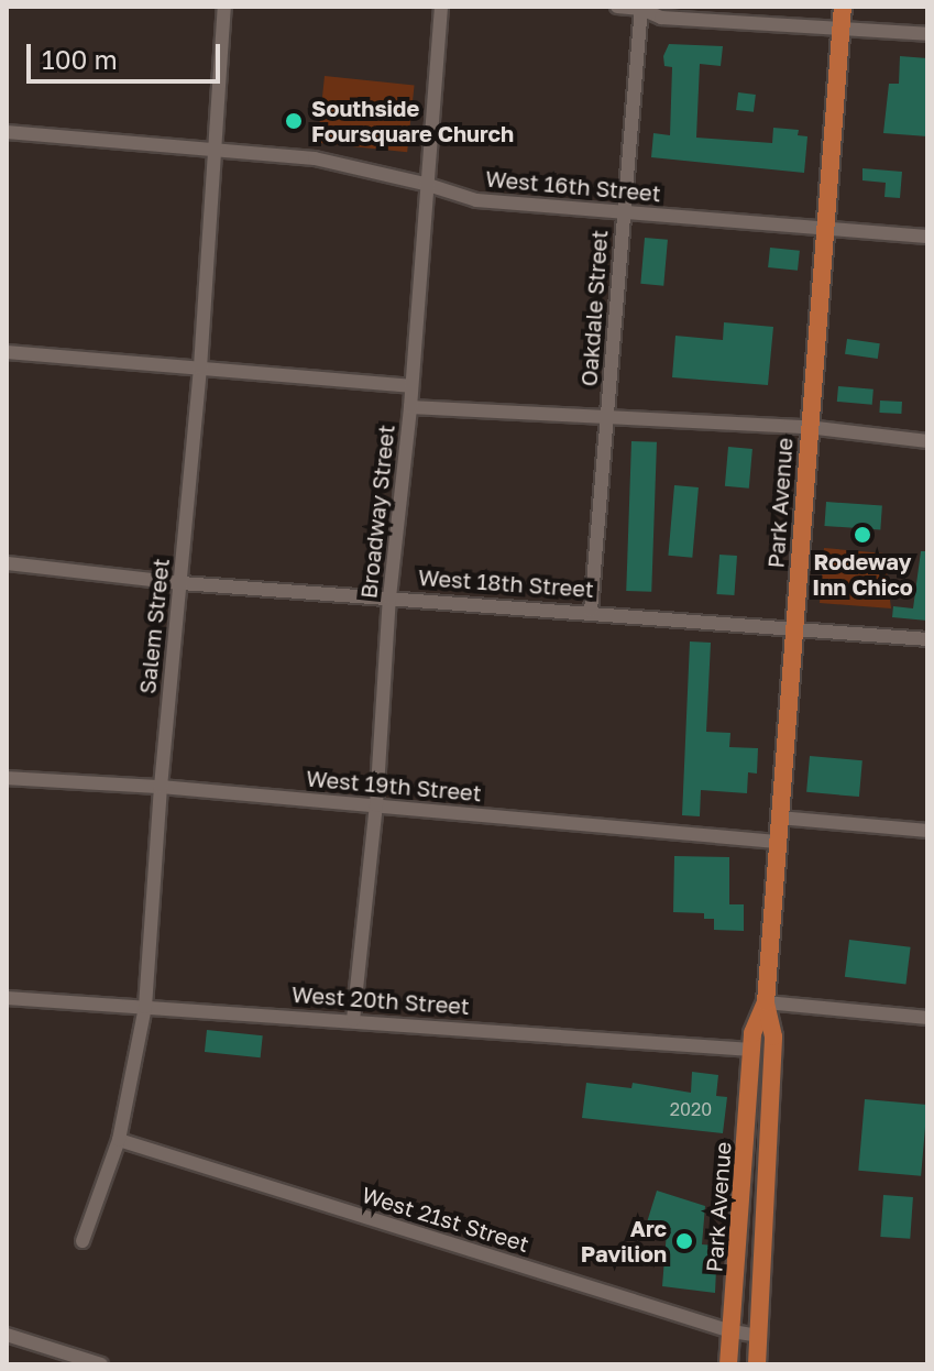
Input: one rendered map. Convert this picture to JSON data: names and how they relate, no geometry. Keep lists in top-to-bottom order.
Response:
{
  "streets": {
    "main road": ["Park Avenue"],
    "street": [
      "West 16th Street",
      "Oakdale Street",
      "Broadway Street",
      "West 18th Street",
      "Salem Street",
      "West 19th Street",
      "West 20th Street",
      "West 21st Street"
    ]
  },
  "crossings": [
    ["West 16th Street", "Oakdale Street"],
    ["West 16th Street", "Park Avenue"],
    ["West 16th Street", "Broadway Street"],
    ["West 16th Street", "Salem Street"],
    ["Oakdale Street", "West 18th Street"],
    ["Park Avenue", "West 18th Street"],
    ["Park Avenue", "West 19th Street"],
    ["Park Avenue", "West 20th Street"],
    ["Park Avenue", "West 21st Street"],
    ["Broadway Street", "West 18th Street"],
    ["Broadway Street", "West 19th Street"],
    ["Broadway Street", "West 20th Street"],
    ["West 18th Street", "Salem Street"],
    ["Salem Street", "West 19th Street"],
    ["Salem Street", "West 20th Street"],
    ["Salem Street", "West 21st Street"]
  ],
  "places": ["Southside Foursquare Church", "Rodeway Inn Chico", "Arc Pavilion"],
  "house_numbers": ["2020"],
  "scale_bar": "100 m"
}
